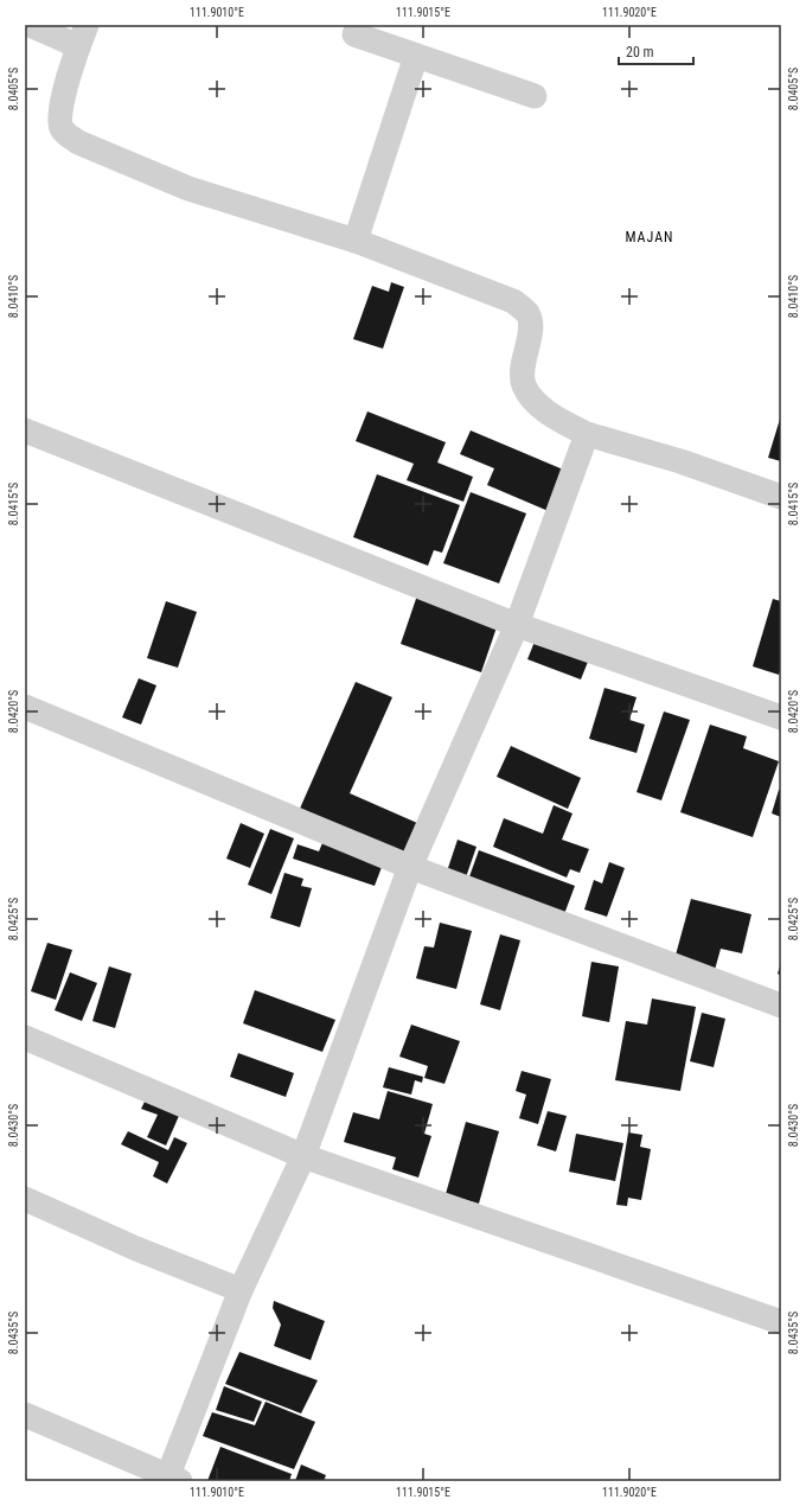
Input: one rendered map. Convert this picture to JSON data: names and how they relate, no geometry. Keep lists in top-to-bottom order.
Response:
{
  "districts": ["MAJAN"],
  "scale_bar": "20 m",
  "coordinates": [
    "111.9010°E",
    "111.9015°E",
    "111.9020°E",
    "8.0405°S",
    "8.0410°S",
    "8.0415°S",
    "8.0420°S",
    "8.0425°S",
    "8.0430°S",
    "8.0435°S"
  ]
}
